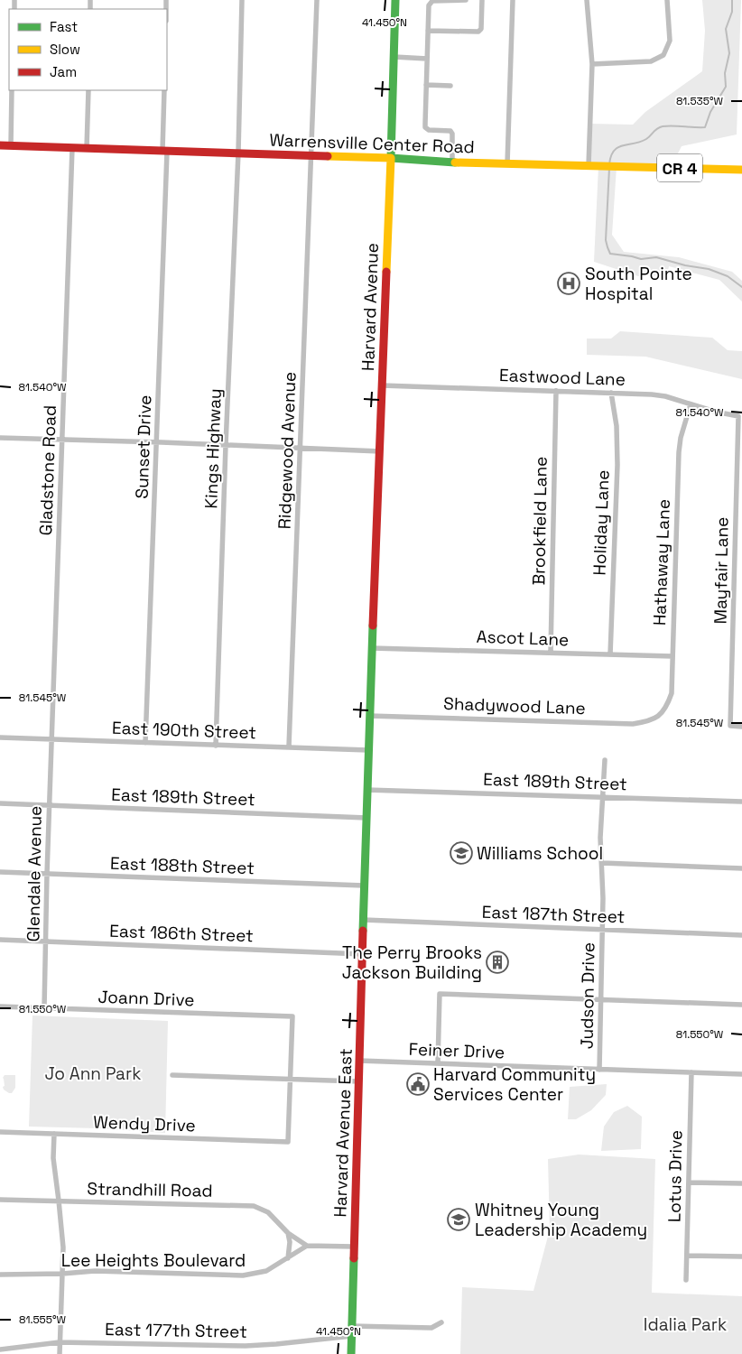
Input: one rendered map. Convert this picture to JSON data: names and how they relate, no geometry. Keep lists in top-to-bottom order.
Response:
{
  "streets": {
    "main road": [
      "Warrensville Center Road",
      "CR 4",
      "Harvard Avenue",
      "Harvard Avenue East"
    ],
    "street": [
      "Eastwood Lane",
      "Sunset Drive",
      "Kings Highway",
      "Ridgewood Avenue",
      "Gladstone Road",
      "Brookfield Lane",
      "Holiday Lane",
      "Hathaway Lane",
      "Mayfair Lane",
      "Ascot Lane",
      "Shadywood Lane",
      "East 190th Street",
      "East 189th Street",
      "East 188th Street",
      "Glendale Avenue",
      "East 187th Street",
      "East 186th Street",
      "Judson Drive",
      "Joann Drive",
      "Feiner Drive",
      "Wendy Drive",
      "Lotus Drive",
      "Strandhill Road",
      "Lee Heights Boulevard",
      "East 177th Street"
    ]
  },
  "crossings": [
    ["Warrensville Center Road", "Harvard Avenue"],
    ["Warrensville Center Road", "Sunset Drive"],
    ["Warrensville Center Road", "Kings Highway"],
    ["Warrensville Center Road", "Ridgewood Avenue"],
    ["Warrensville Center Road", "Gladstone Road"],
    ["Harvard Avenue", "Eastwood Lane"],
    ["Harvard Avenue", "Ascot Lane"],
    ["Harvard Avenue", "Shadywood Lane"],
    ["Harvard Avenue", "East 190th Street"],
    ["Harvard Avenue", "Harvard Avenue East"],
    ["Eastwood Lane", "Brookfield Lane"],
    ["Eastwood Lane", "Holiday Lane"],
    ["Eastwood Lane", "Hathaway Lane"],
    ["Eastwood Lane", "Mayfair Lane"],
    ["Sunset Drive", "East 190th Street"],
    ["Kings Highway", "East 190th Street"],
    ["Ridgewood Avenue", "East 190th Street"],
    ["Gladstone Road", "East 190th Street"],
    ["Gladstone Road", "Glendale Avenue"],
    ["Brookfield Lane", "Ascot Lane"],
    ["Holiday Lane", "Ascot Lane"],
    ["Hathaway Lane", "Ascot Lane"],
    ["Hathaway Lane", "Shadywood Lane"],
    ["East 190th Street", "Glendale Avenue"],
    ["East 190th Street", "Harvard Avenue East"],
    ["East 189th Street", "Glendale Avenue"],
    ["East 189th Street", "Judson Drive"],
    ["East 189th Street", "Harvard Avenue East"],
    ["East 188th Street", "Glendale Avenue"],
    ["East 188th Street", "Harvard Avenue East"],
    ["Glendale Avenue", "East 186th Street"],
    ["Glendale Avenue", "Joann Drive"],
    ["East 187th Street", "Judson Drive"],
    ["East 187th Street", "Harvard Avenue East"],
    ["East 186th Street", "Harvard Avenue East"],
    ["Judson Drive", "Feiner Drive"],
    ["Joann Drive", "Wendy Drive"],
    ["Feiner Drive", "Harvard Avenue East"],
    ["Feiner Drive", "Lotus Drive"],
    ["Harvard Avenue East", "East 177th Street"],
    ["Strandhill Road", "Lee Heights Boulevard"]
  ],
  "parks": ["Jo Ann Park", "Idalia Park"],
  "places": {
    "hospital": ["South Pointe Hospital"],
    "school or university": ["Williams School", "Whitney Young Leadership Academy"],
    "building": ["The Perry Brooks Jackson Building"],
    "public building": ["Harvard Community Services Center"]
  },
  "legend": ["Fast", "Slow", "Jam"],
  "coordinates": [
    "41.450°N",
    "81.535°W",
    "81.540°W",
    "81.545°W",
    "81.550°W",
    "81.555°W"
  ]
}
